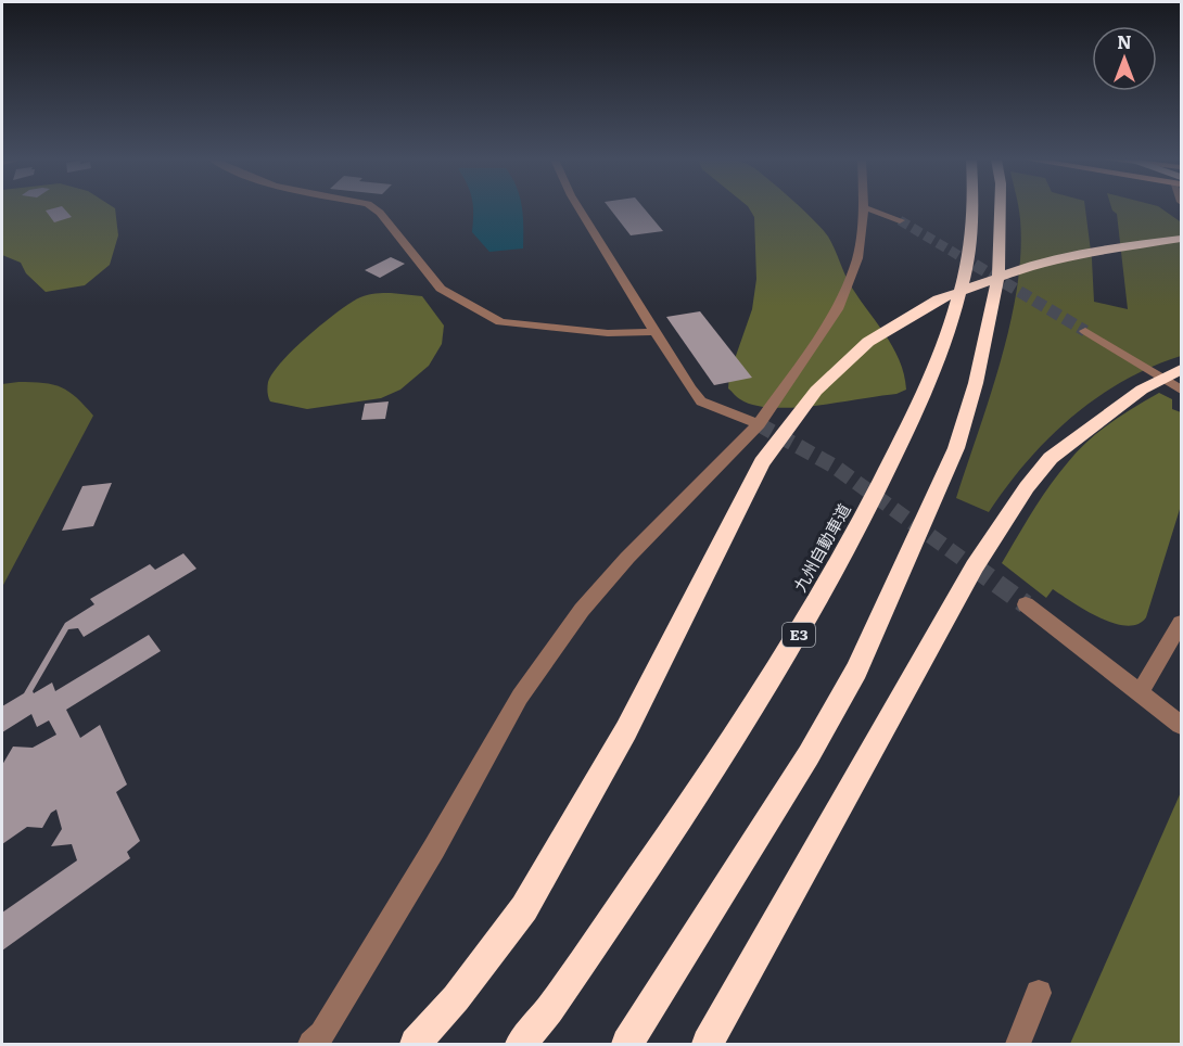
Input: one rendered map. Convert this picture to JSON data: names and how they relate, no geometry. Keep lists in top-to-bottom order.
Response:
{
  "streets": {
    "highway": ["九州自動車道", "E3"]
  },
  "north": "top"
}
